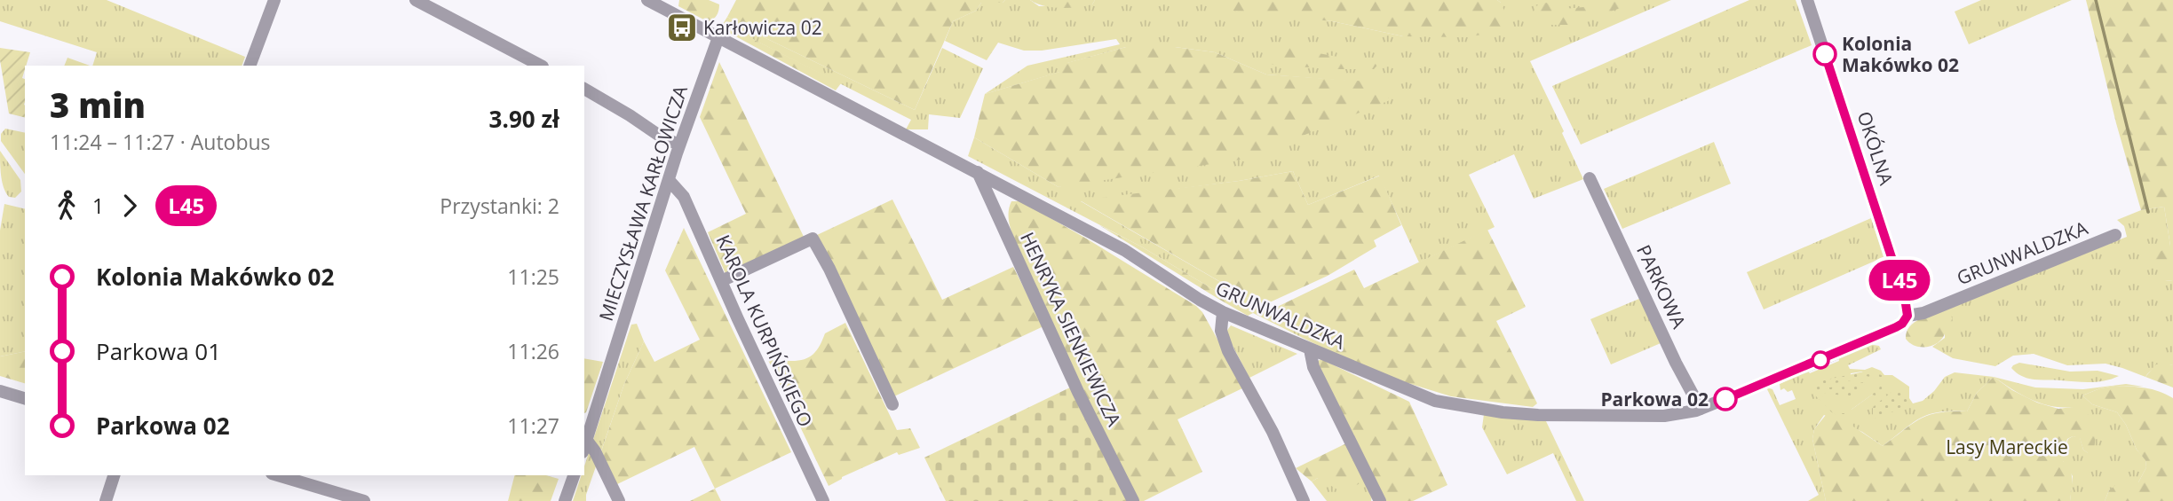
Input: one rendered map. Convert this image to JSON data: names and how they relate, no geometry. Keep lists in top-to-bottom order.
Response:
{
  "streets": {
    "street": [
      "OKÓLNA",
      "MIECZYSŁAWA KARŁOWICZA",
      "GRUNWALDZKA",
      "PARKOWA",
      "HENRYKA SIENKIEWICZA",
      "KAROLA KURPIŃSKIEGO"
    ]
  },
  "crossings": [
    ["OKÓLNA", "GRUNWALDZKA"],
    ["MIECZYSŁAWA KARŁOWICZA", "GRUNWALDZKA"],
    ["MIECZYSŁAWA KARŁOWICZA", "KAROLA KURPIŃSKIEGO"],
    ["GRUNWALDZKA", "PARKOWA"],
    ["GRUNWALDZKA", "HENRYKA SIENKIEWICZA"]
  ],
  "parks": ["Lasy Mareckie"],
  "places": {
    "bus stop": ["Karłowicza 02"],
    "other": ["Kolonia Makówko 02", "Parkowa 02"]
  },
  "lines": ["bus line L45"],
  "page": {
    "on_map": "L45",
    "heading": ["3 min", "11:24 – 11:27 · Autobus", "3.90 zł"],
    "legs": ["1", "L45", "Przystanki: 2"],
    "list": [
      {
        "name": "Kolonia Makówko 02",
        "value": "11:25"
      },
      {
        "name": "Parkowa 01",
        "value": "11:26"
      },
      {
        "name": "Parkowa 02",
        "value": "11:27"
      }
    ]
  }
}
